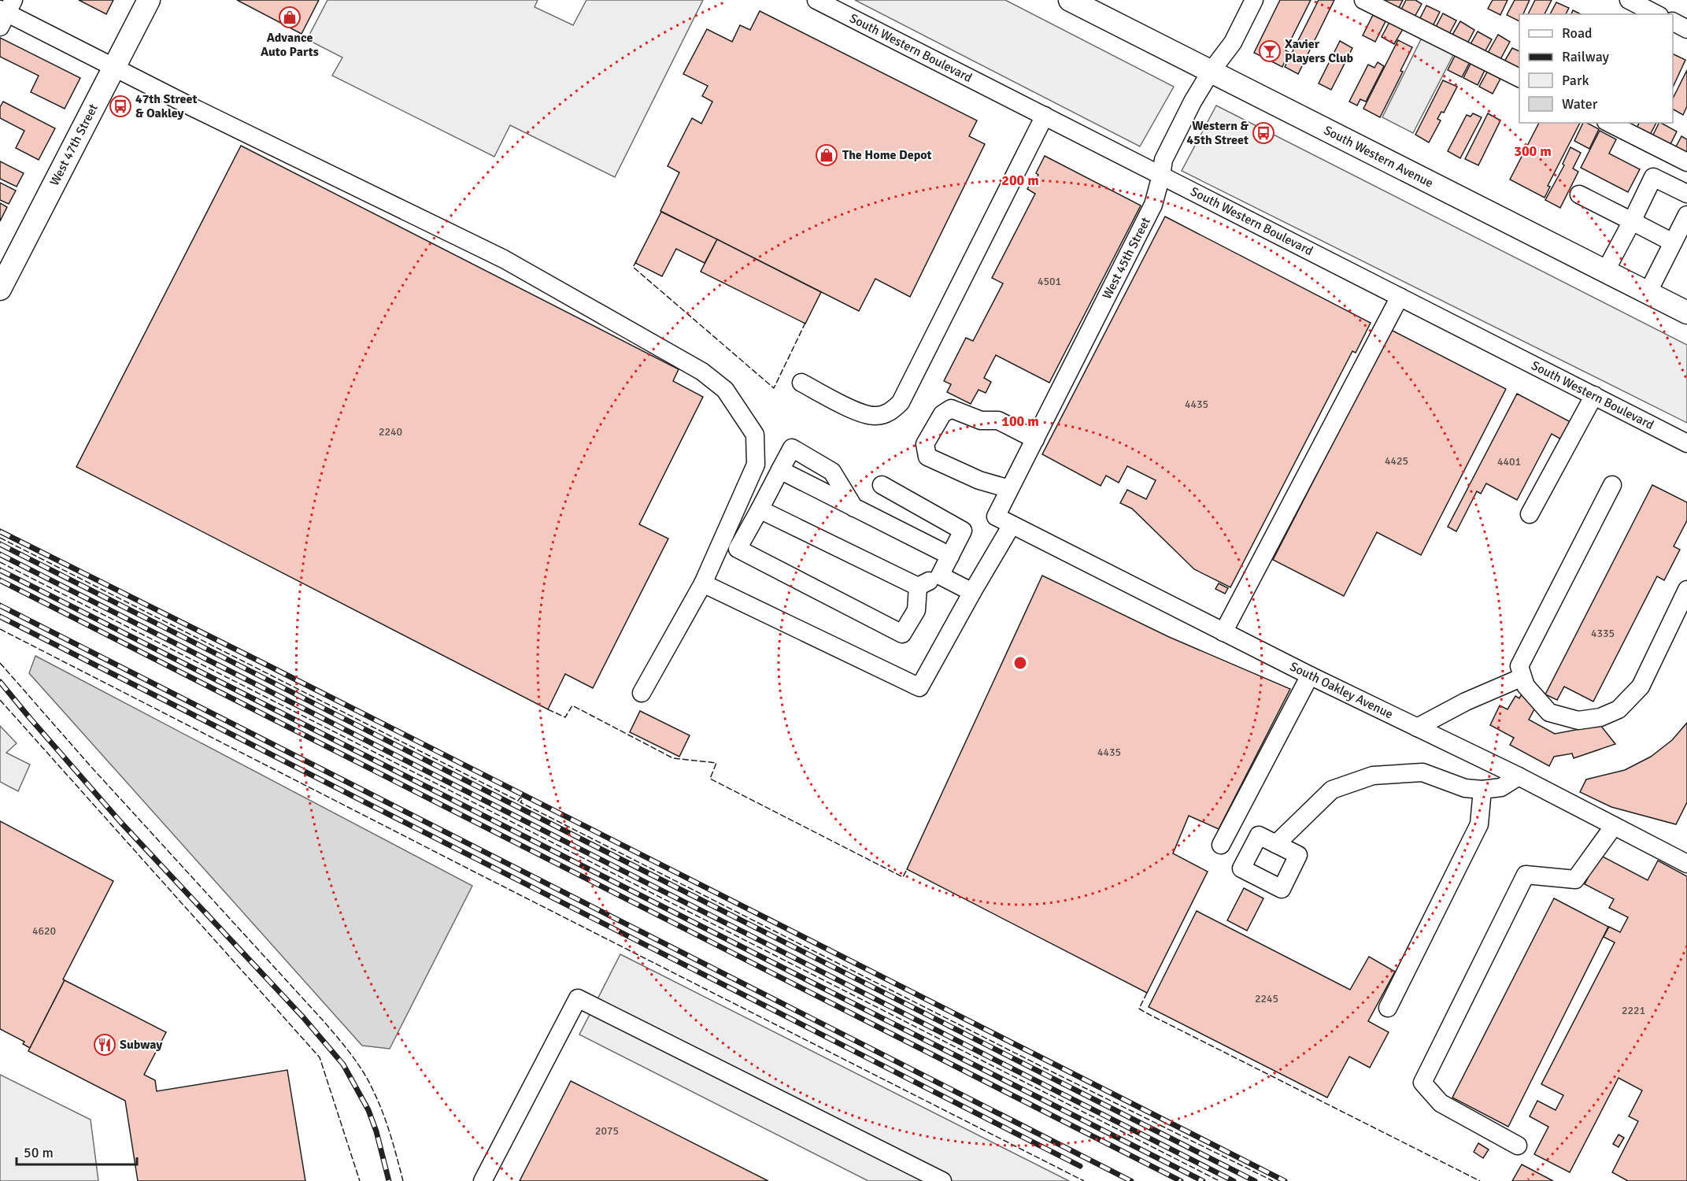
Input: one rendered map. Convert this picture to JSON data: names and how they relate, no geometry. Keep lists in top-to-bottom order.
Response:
{
  "streets": {
    "main road": ["West 47th Street", "South Western Avenue"],
    "street": ["South Western Boulevard", "West 45th Street", "South Oakley Avenue"]
  },
  "crossings": [
    ["South Western Boulevard", "West 45th Street"],
    ["South Western Avenue", "West 45th Street"],
    ["West 45th Street", "South Oakley Avenue"]
  ],
  "places": {
    "shop": ["Advance Auto Parts", "The Home Depot"],
    "bar": ["Xavier Players Club"],
    "bus stop": ["47th Street & Oakley", "Western & 45th Street"],
    "restaurant": ["Subway"]
  },
  "house_numbers": [
    "4501",
    "4435",
    "2240",
    "4425",
    "4401",
    "4335",
    "4435",
    "4620",
    "2245",
    "2221",
    "2075"
  ],
  "legend": [
    "Road",
    "Railway",
    "Park",
    "Water"
  ],
  "scale_bar": "50 m",
  "rings": ["300 m", "200 m", "100 m"]
}
